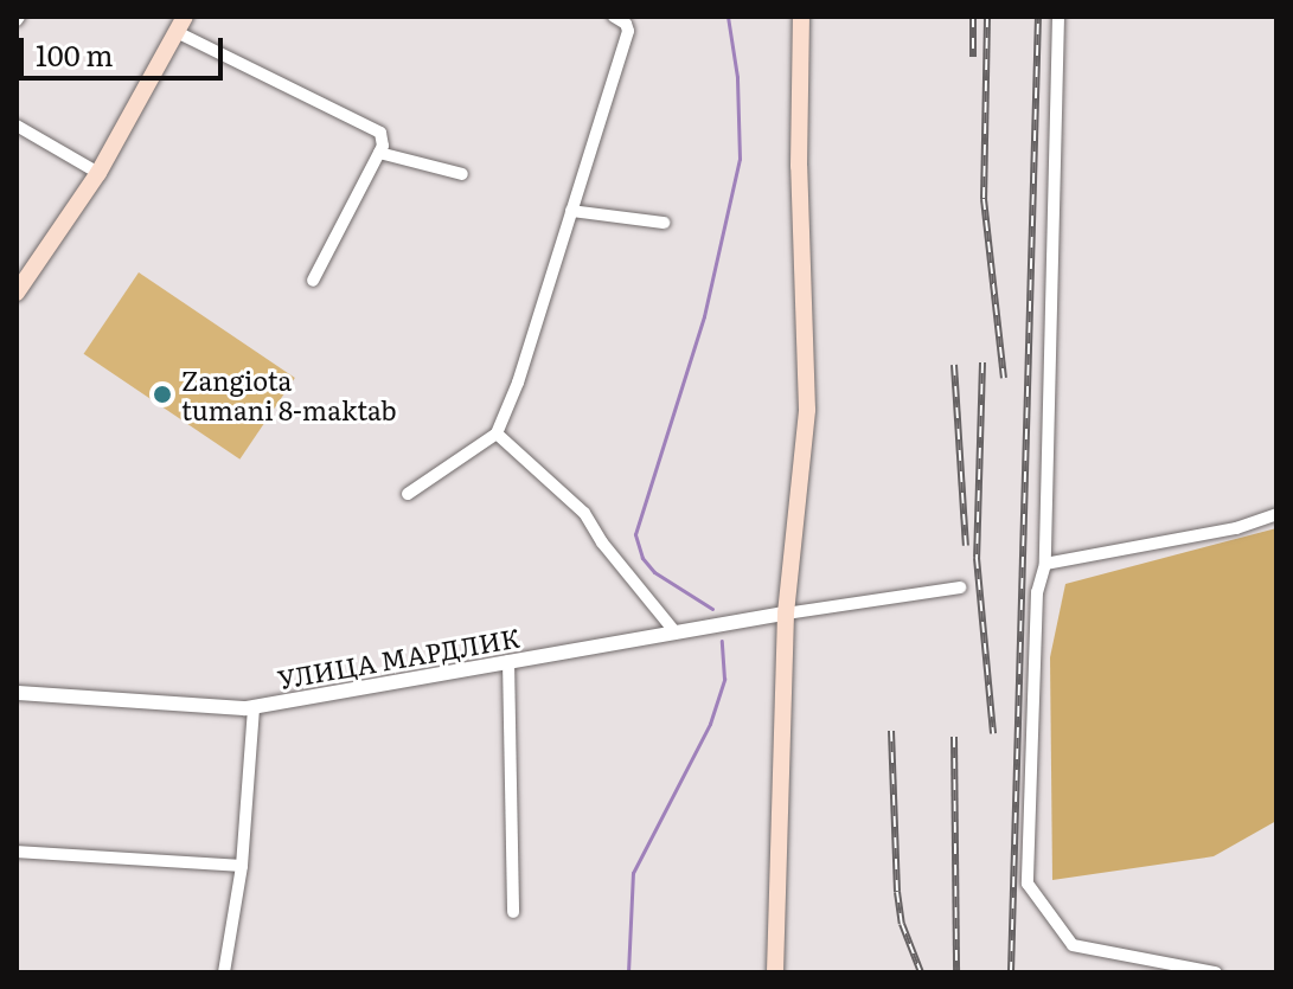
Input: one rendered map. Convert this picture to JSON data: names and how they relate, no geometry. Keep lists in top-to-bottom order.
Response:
{
  "streets": {
    "street": ["УЛИЦА МАРДЛИК"]
  },
  "places": ["Zangiota tumani 8-maktab"],
  "scale_bar": "100 m"
}
